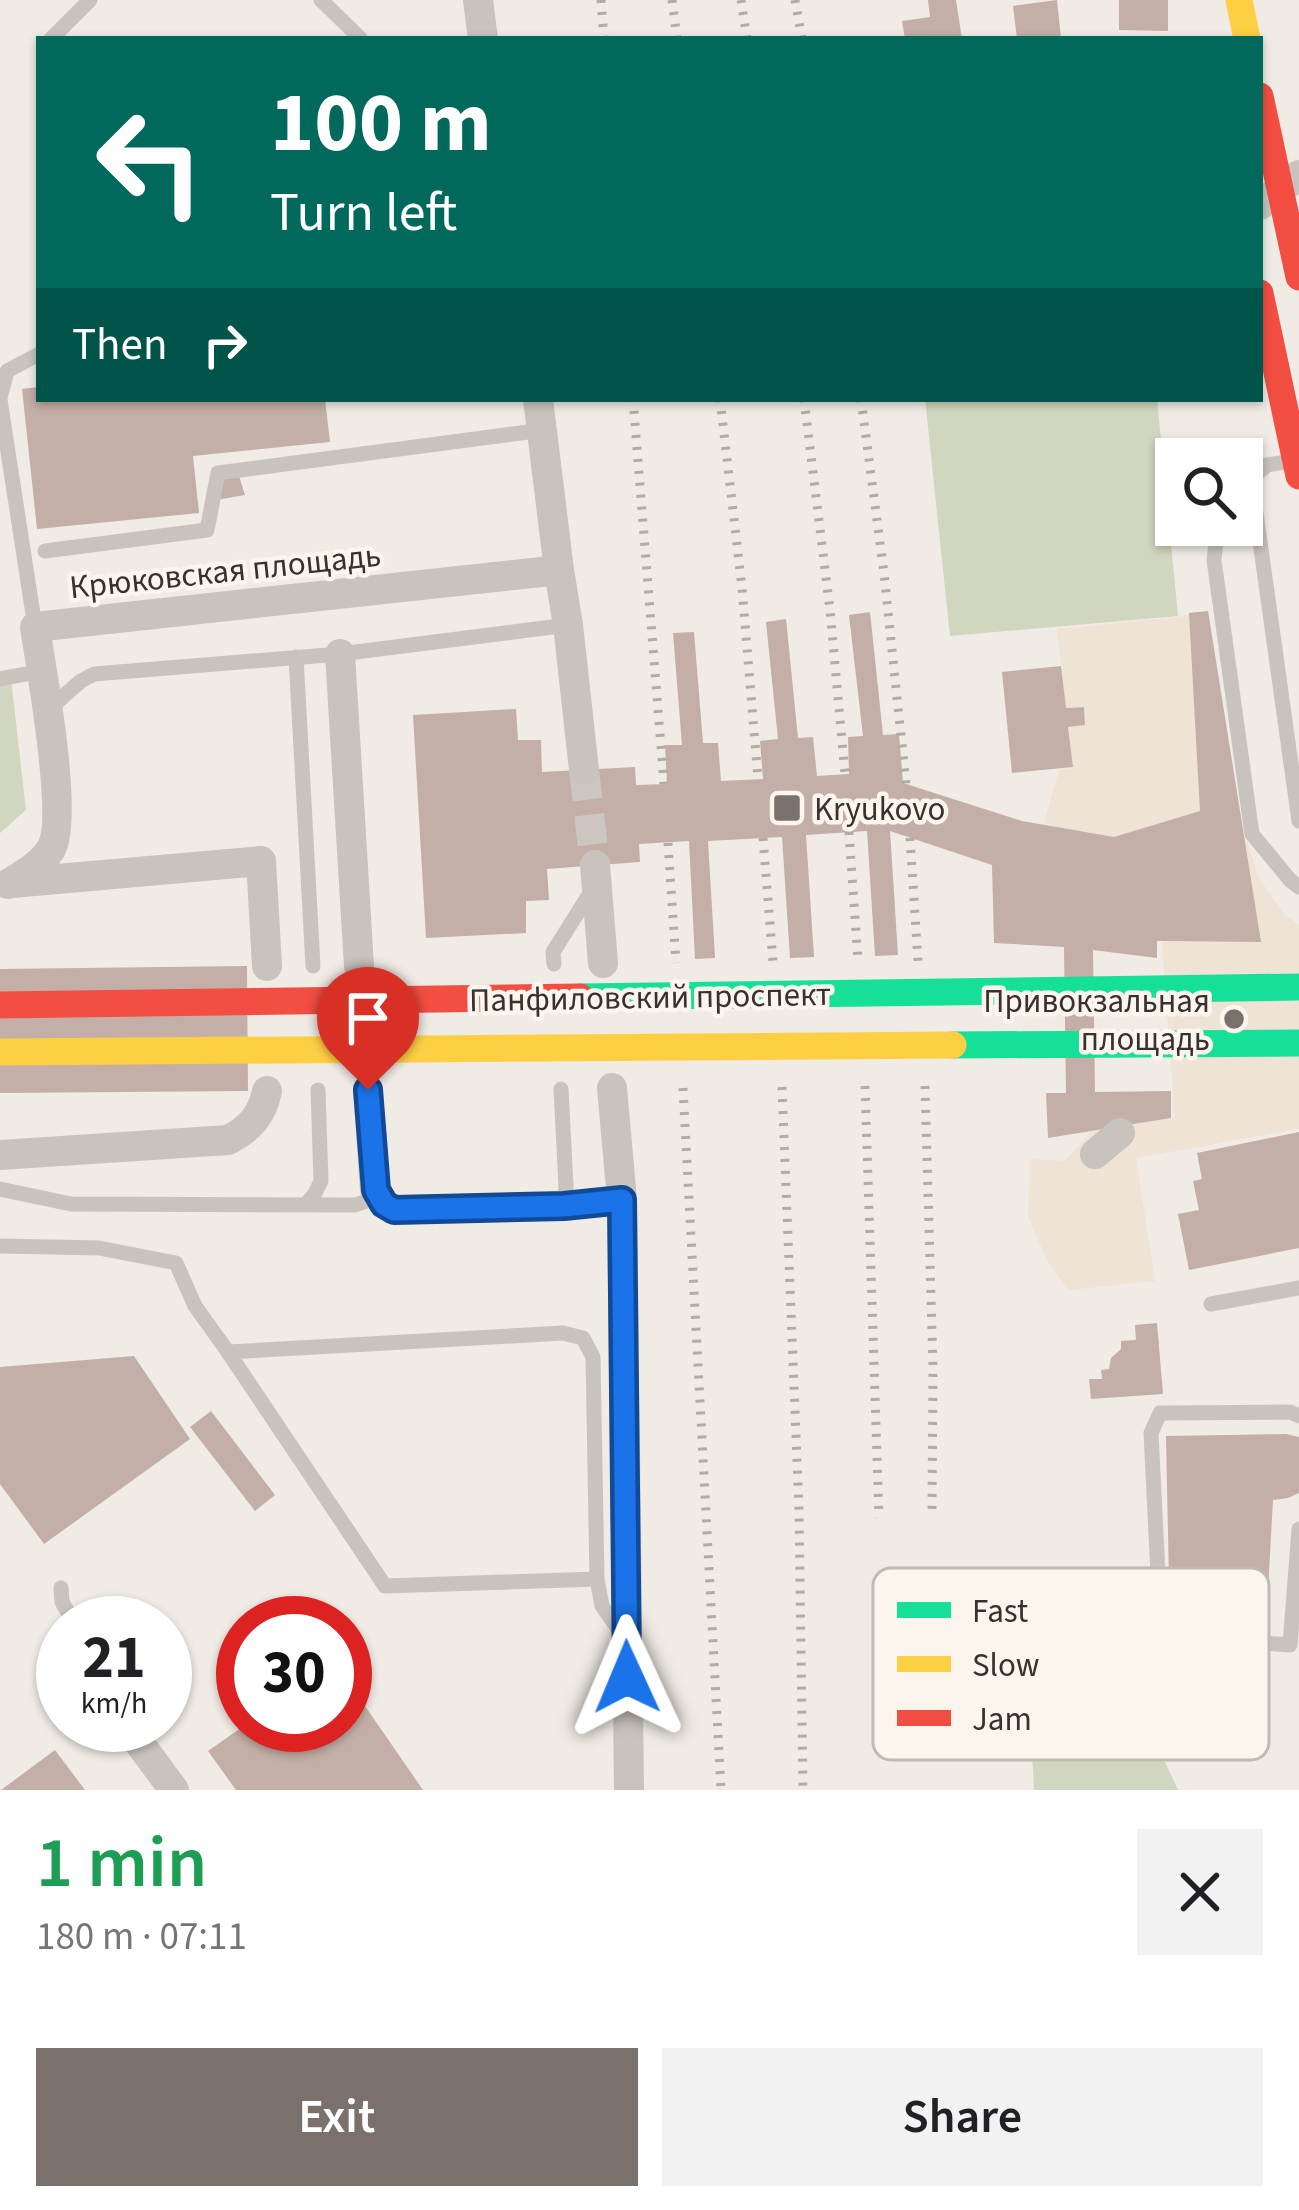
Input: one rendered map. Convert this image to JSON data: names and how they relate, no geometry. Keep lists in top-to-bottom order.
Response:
{
  "streets": {
    "main road": ["Панфиловский проспект"],
    "street": ["Крюковская площадь"]
  },
  "places": {
    "transit": ["Kryukovo"],
    "other": ["Привокзальная площадь"]
  },
  "legend": ["Fast", "Slow", "Jam"],
  "page": {
    "turn": ["100 m", "Turn left"],
    "then": "Then",
    "speed": "21 km/h",
    "limit": "30",
    "heading": ["1 min", "180 m · 07:11"],
    "buttons": ["Exit", "Share"]
  }
}
